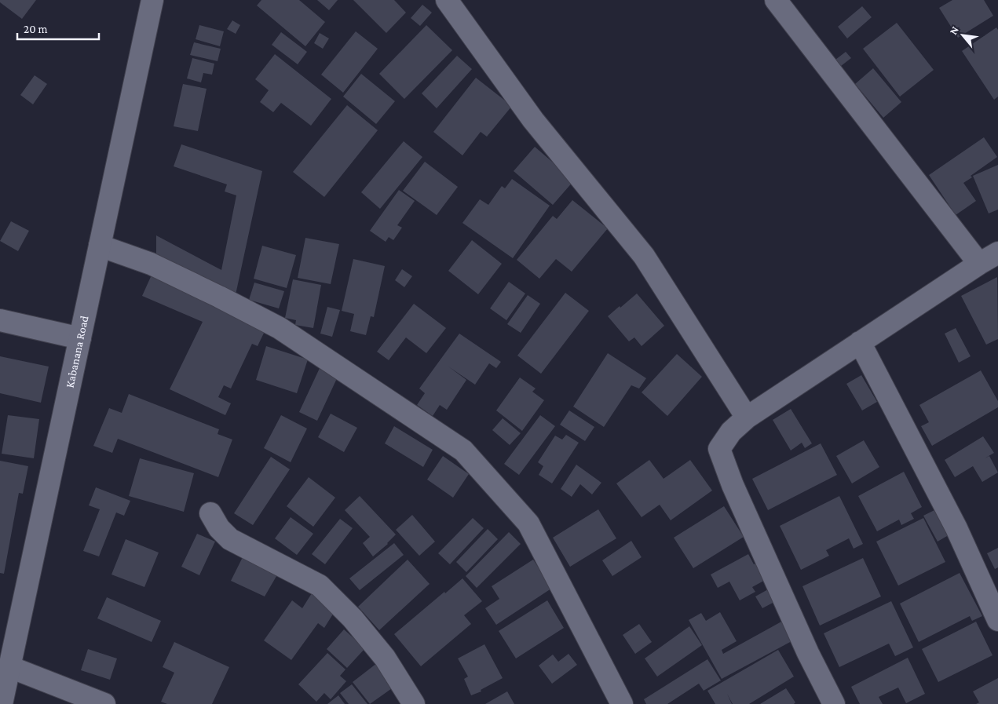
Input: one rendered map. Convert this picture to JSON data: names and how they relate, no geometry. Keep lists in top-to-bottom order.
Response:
{
  "streets": {
    "street": ["Kabanana Road"]
  },
  "scale_bar": "20 m",
  "north": "top left"
}
